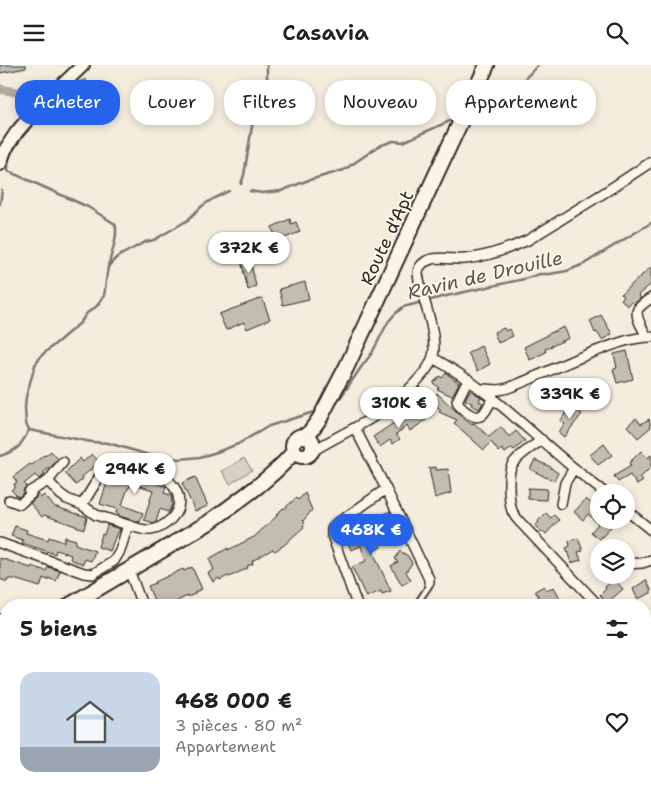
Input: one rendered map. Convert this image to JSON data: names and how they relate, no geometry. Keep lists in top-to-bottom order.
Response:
{
  "streets": {
    "main road": ["Route d'Apt"]
  },
  "water": ["Ravin de Drouille"],
  "page": {
    "header": "Casavia",
    "chip": [
      "Acheter",
      "Louer",
      "Filtres",
      "Nouveau",
      "Appartement"
    ],
    "price": [
      "372K €",
      "339K €",
      "310K €",
      "294K €",
      "468K €"
    ],
    "heading": "5 biens",
    "list": [
      {
        "name": "468 000 €",
        "note": "3 pièces · 80 m² · Appartement"
      }
    ]
  }
}
